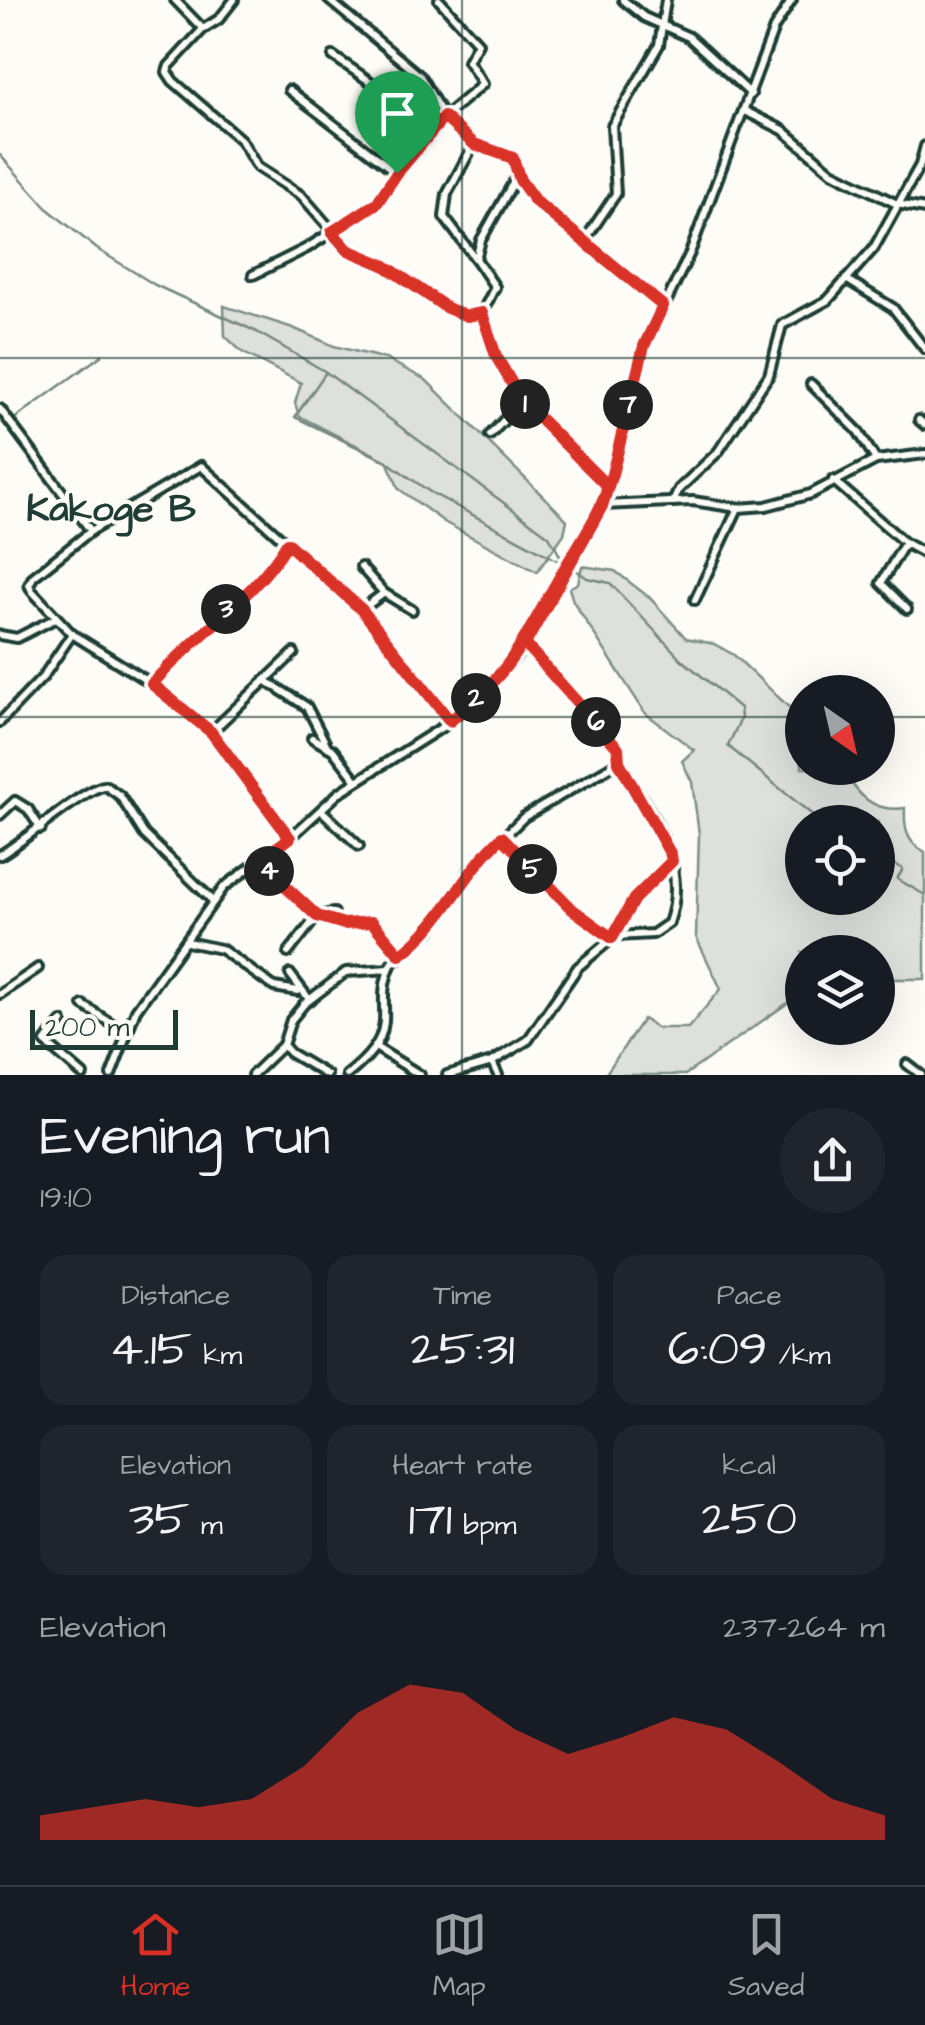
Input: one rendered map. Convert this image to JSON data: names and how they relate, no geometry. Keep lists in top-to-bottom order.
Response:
{
  "districts": ["Kakoge B"],
  "scale_bar": "200 m",
  "north": "bottom right",
  "page": {
    "pins": [
      "1",
      "7",
      "3",
      "2",
      "6",
      "5",
      "4"
    ],
    "scale": "200 m",
    "heading": ["Evening run", "19:10"],
    "stats": [
      ["Distance", "4.15 km"],
      ["Time", "25:31"],
      ["Pace", "6:09 /km"],
      ["Elevation", "35 m"],
      ["Heart rate", "171 bpm"],
      ["kcal", "250"]
    ],
    "chart": ["Elevation", "237–264 m"],
    "tabs": ["Home", "Map", "Saved"]
  }
}
